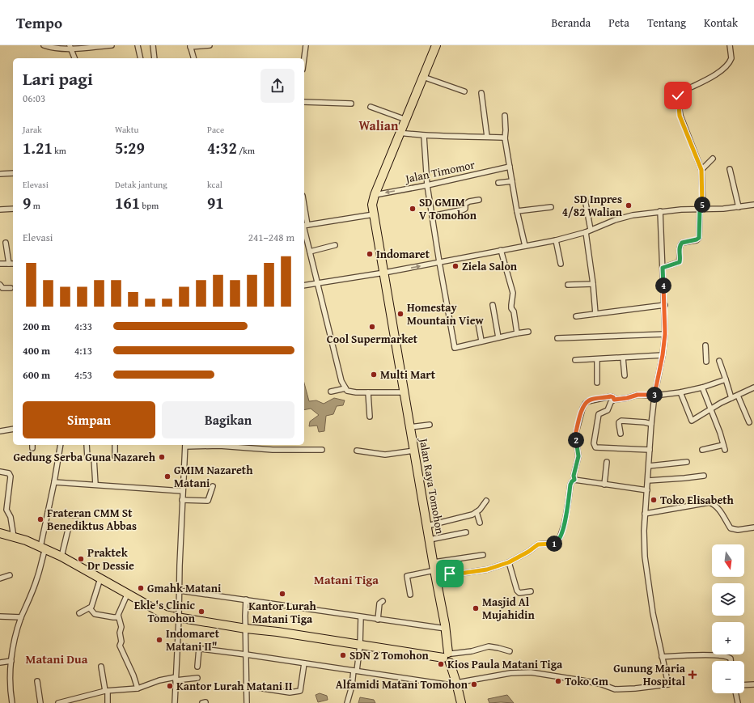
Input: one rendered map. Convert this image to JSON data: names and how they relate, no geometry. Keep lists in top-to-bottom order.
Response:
{
  "streets": {
    "highway": ["Jalan Raya Tomohon"],
    "street": ["Jalan Timomor"]
  },
  "crossings": [
    ["Jalan Timomor", "Jalan Raya Tomohon"]
  ],
  "one_way": ["Jalan Timomor"],
  "districts": ["Walian", "Matani Tiga", "Matani Dua"],
  "places": {
    "other": [
      "SD Inpres 4/82 Walian",
      "SD GMIM V Tomohon",
      "Indomaret",
      "Ziela Salon",
      "Homestay Mountain View",
      "Cool Supermarket",
      "Multi Mart",
      "Gedung Serba Guna Nazareh",
      "GMIM Nazareth Matani",
      "Toko Elisabeth",
      "Frateran CMM St Benediktus Abbas",
      "Praktek Dr Dessie",
      "Gmahk Matani",
      "Kantor Lurah Matani Tiga",
      "Masjid Al Mujahidin",
      "Ekle's Clinic Tomohon",
      "Indomaret Matani II\"",
      "SDN 2 Tomohon",
      "Kios Paula Matani Tiga",
      "Toko Gm",
      "Alfamidi Matani Tomohon",
      "Kantor Lurah Matani II"
    ],
    "health": ["Gunung Maria Hospital"]
  },
  "north": "bottom",
  "page": {
    "header": "Tempo",
    "nav": [
      "Beranda",
      "Peta",
      "Tentang",
      "Kontak"
    ],
    "heading": ["Lari pagi", "06:03"],
    "stats": [
      ["Jarak", "1.21 km"],
      ["Waktu", "5:29"],
      ["Pace", "4:32 /km"],
      ["Elevasi", "9 m"],
      ["Detak jantung", "161 bpm"],
      ["kcal", "91"]
    ],
    "pins": [
      "5",
      "4",
      "3",
      "2",
      "1"
    ],
    "chart": ["Elevasi", "241–248 m"],
    "list": [
      {
        "name": "200 m",
        "note": "4:33"
      },
      {
        "name": "400 m",
        "note": "4:13"
      },
      {
        "name": "600 m",
        "note": "4:53"
      }
    ],
    "buttons": ["Simpan", "Bagikan"],
    "map_buttons": ["+", "−"]
  }
}
